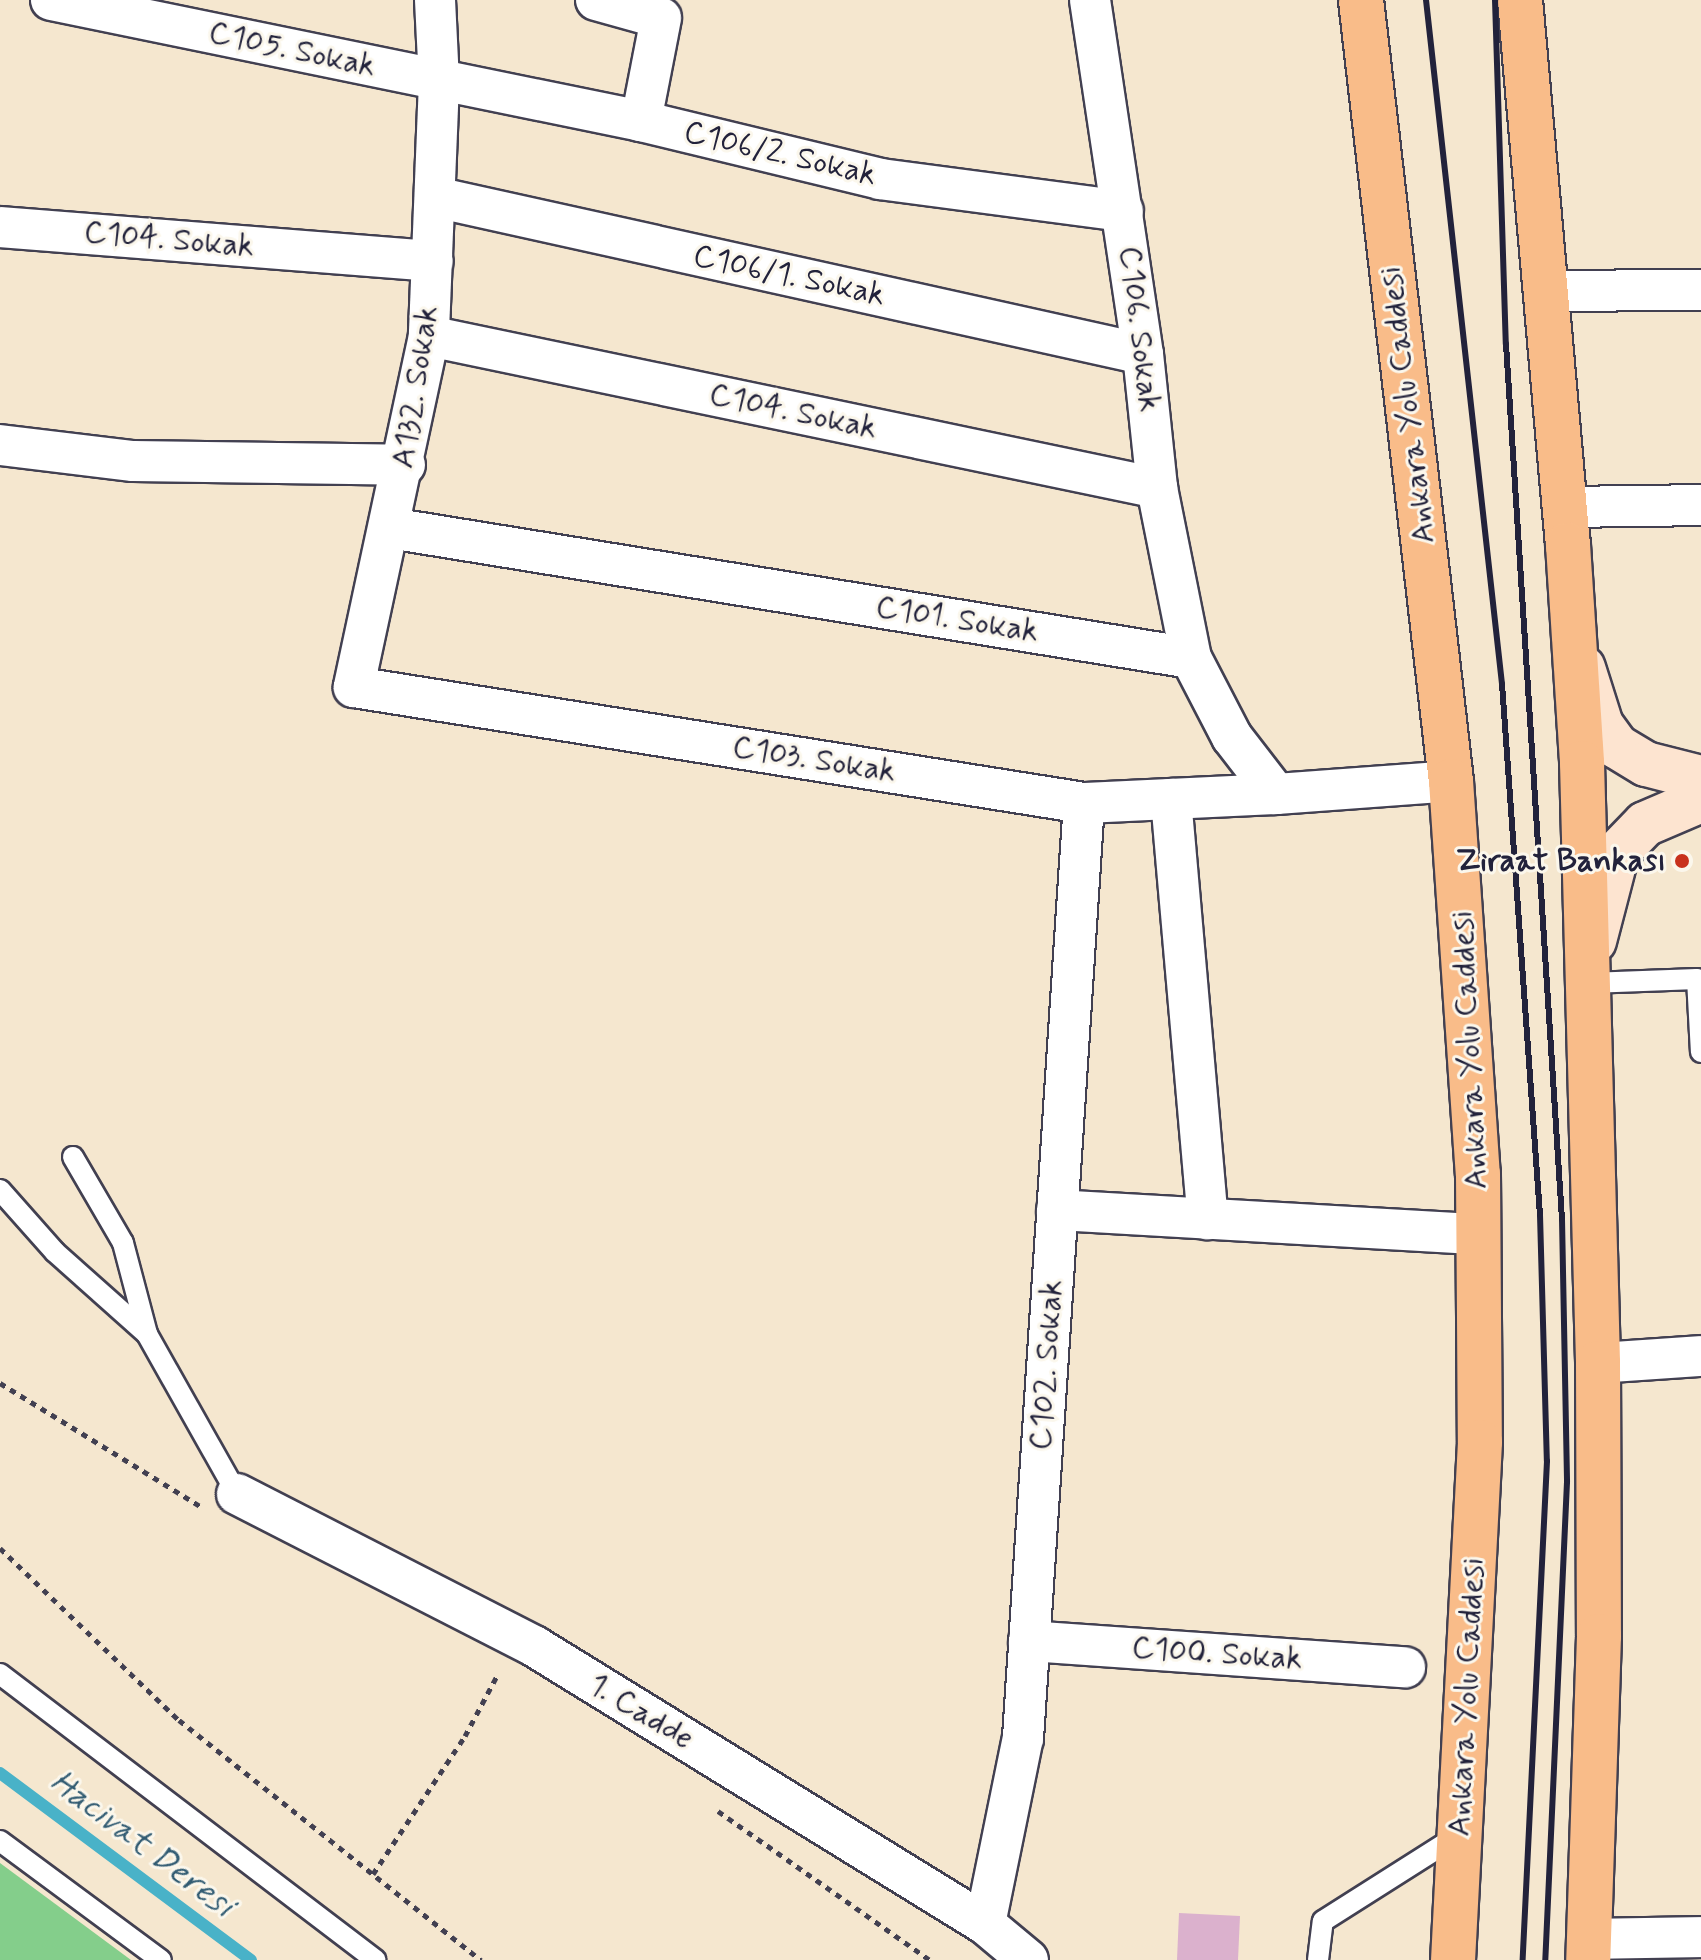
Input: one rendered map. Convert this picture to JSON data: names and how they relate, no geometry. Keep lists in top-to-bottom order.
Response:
{
  "streets": {
    "highway": ["Ankara Yolu Caddesi"],
    "street": [
      "C105. Sokak",
      "C106/2. Sokak",
      "C104. Sokak",
      "C106/1. Sokak",
      "C106. Sokak",
      "A132. Sokak",
      "C101. Sokak",
      "C103. Sokak",
      "C102. Sokak",
      "C100. Sokak",
      "1. Cadde"
    ]
  },
  "crossings": [
    ["C105. Sokak", "C106/2. Sokak"],
    ["C105. Sokak", "A132. Sokak"],
    ["C106/2. Sokak", "C106. Sokak"],
    ["C106/2. Sokak", "A132. Sokak"],
    ["C104. Sokak", "C106. Sokak"],
    ["C104. Sokak", "A132. Sokak"],
    ["C106/1. Sokak", "C106. Sokak"],
    ["C106/1. Sokak", "A132. Sokak"],
    ["C106. Sokak", "C101. Sokak"],
    ["A132. Sokak", "C101. Sokak"],
    ["A132. Sokak", "C103. Sokak"],
    ["C103. Sokak", "C102. Sokak"],
    ["C102. Sokak", "C100. Sokak"],
    ["C102. Sokak", "1. Cadde"]
  ],
  "water": ["Hacivat Deresi"],
  "places": ["Ziraat Bankası"]
}
